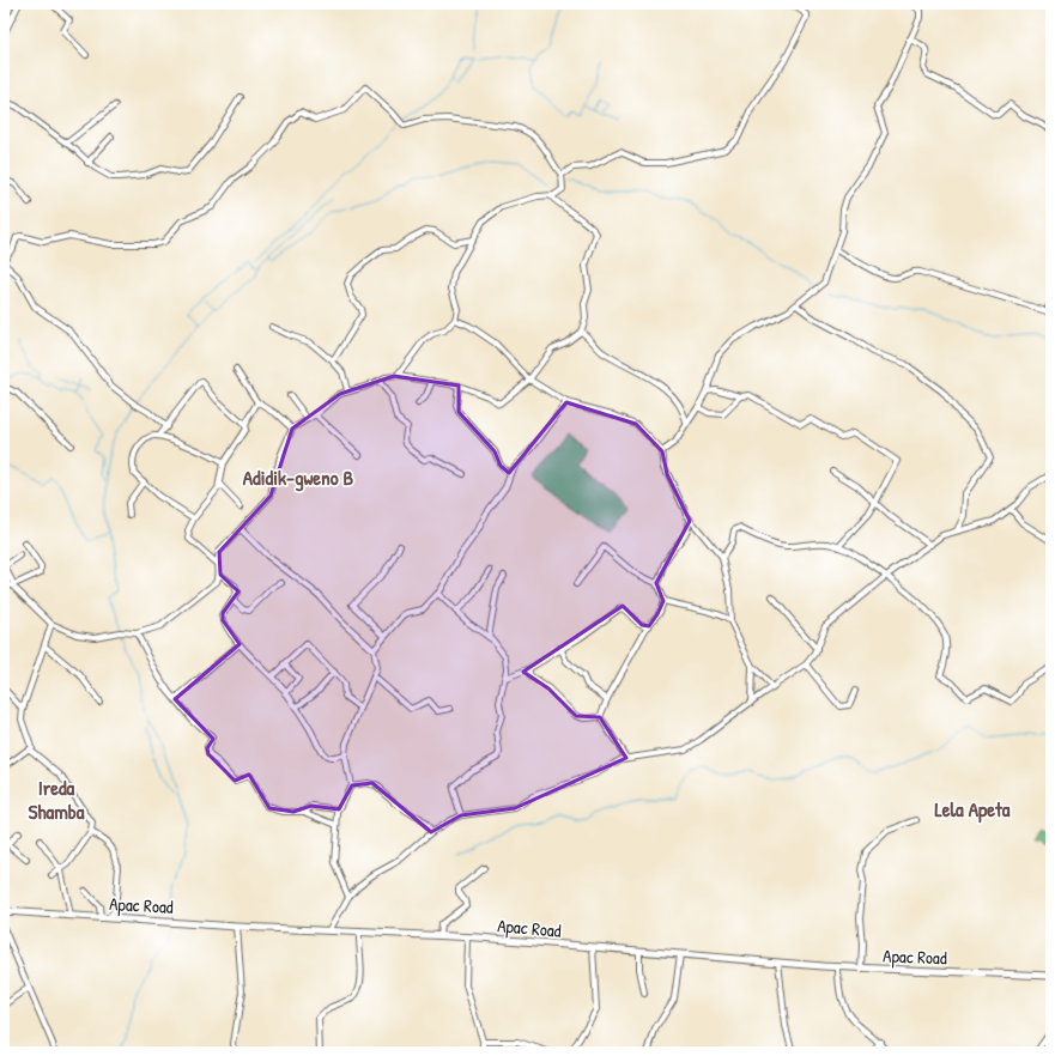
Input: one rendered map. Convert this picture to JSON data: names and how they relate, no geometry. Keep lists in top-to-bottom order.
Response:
{
  "streets": {
    "main road": ["Apac Road"]
  },
  "districts": ["Adidik-gweno B", "Ireda Shamba", "Lela Apeta"]
}
